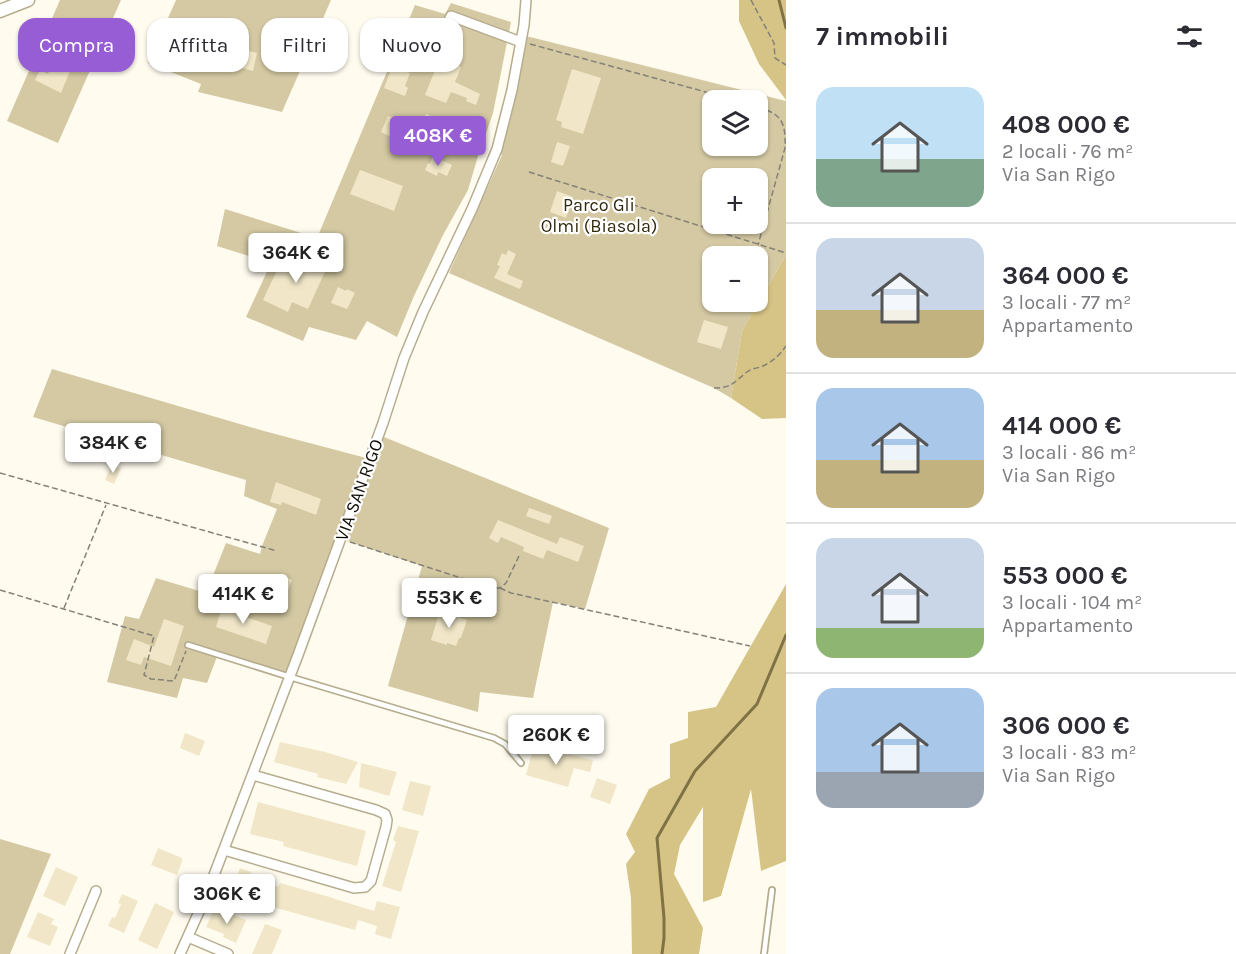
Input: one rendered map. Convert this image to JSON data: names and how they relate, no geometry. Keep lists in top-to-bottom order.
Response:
{
  "streets": {
    "street": ["VIA SAN RIGO"]
  },
  "parks": ["Parco Gli Olmi (Biasola)"],
  "page": {
    "heading": "7 immobili",
    "chip": [
      "Compra",
      "Affitta",
      "Filtri",
      "Nuovo"
    ],
    "list": [
      {
        "name": "408 000 €",
        "note": "2 locali · 76 m² · Via San Rigo"
      },
      {
        "name": "364 000 €",
        "note": "3 locali · 77 m² · Appartamento"
      },
      {
        "name": "414 000 €",
        "note": "3 locali · 86 m² · Via San Rigo"
      },
      {
        "name": "553 000 €",
        "note": "3 locali · 104 m² · Appartamento"
      },
      {
        "name": "306 000 €",
        "note": "3 locali · 83 m² · Via San Rigo"
      }
    ],
    "map_buttons": ["+", "−"],
    "price": [
      "408K €",
      "364K €",
      "384K €",
      "414K €",
      "553K €",
      "260K €",
      "306K €"
    ]
  }
}
